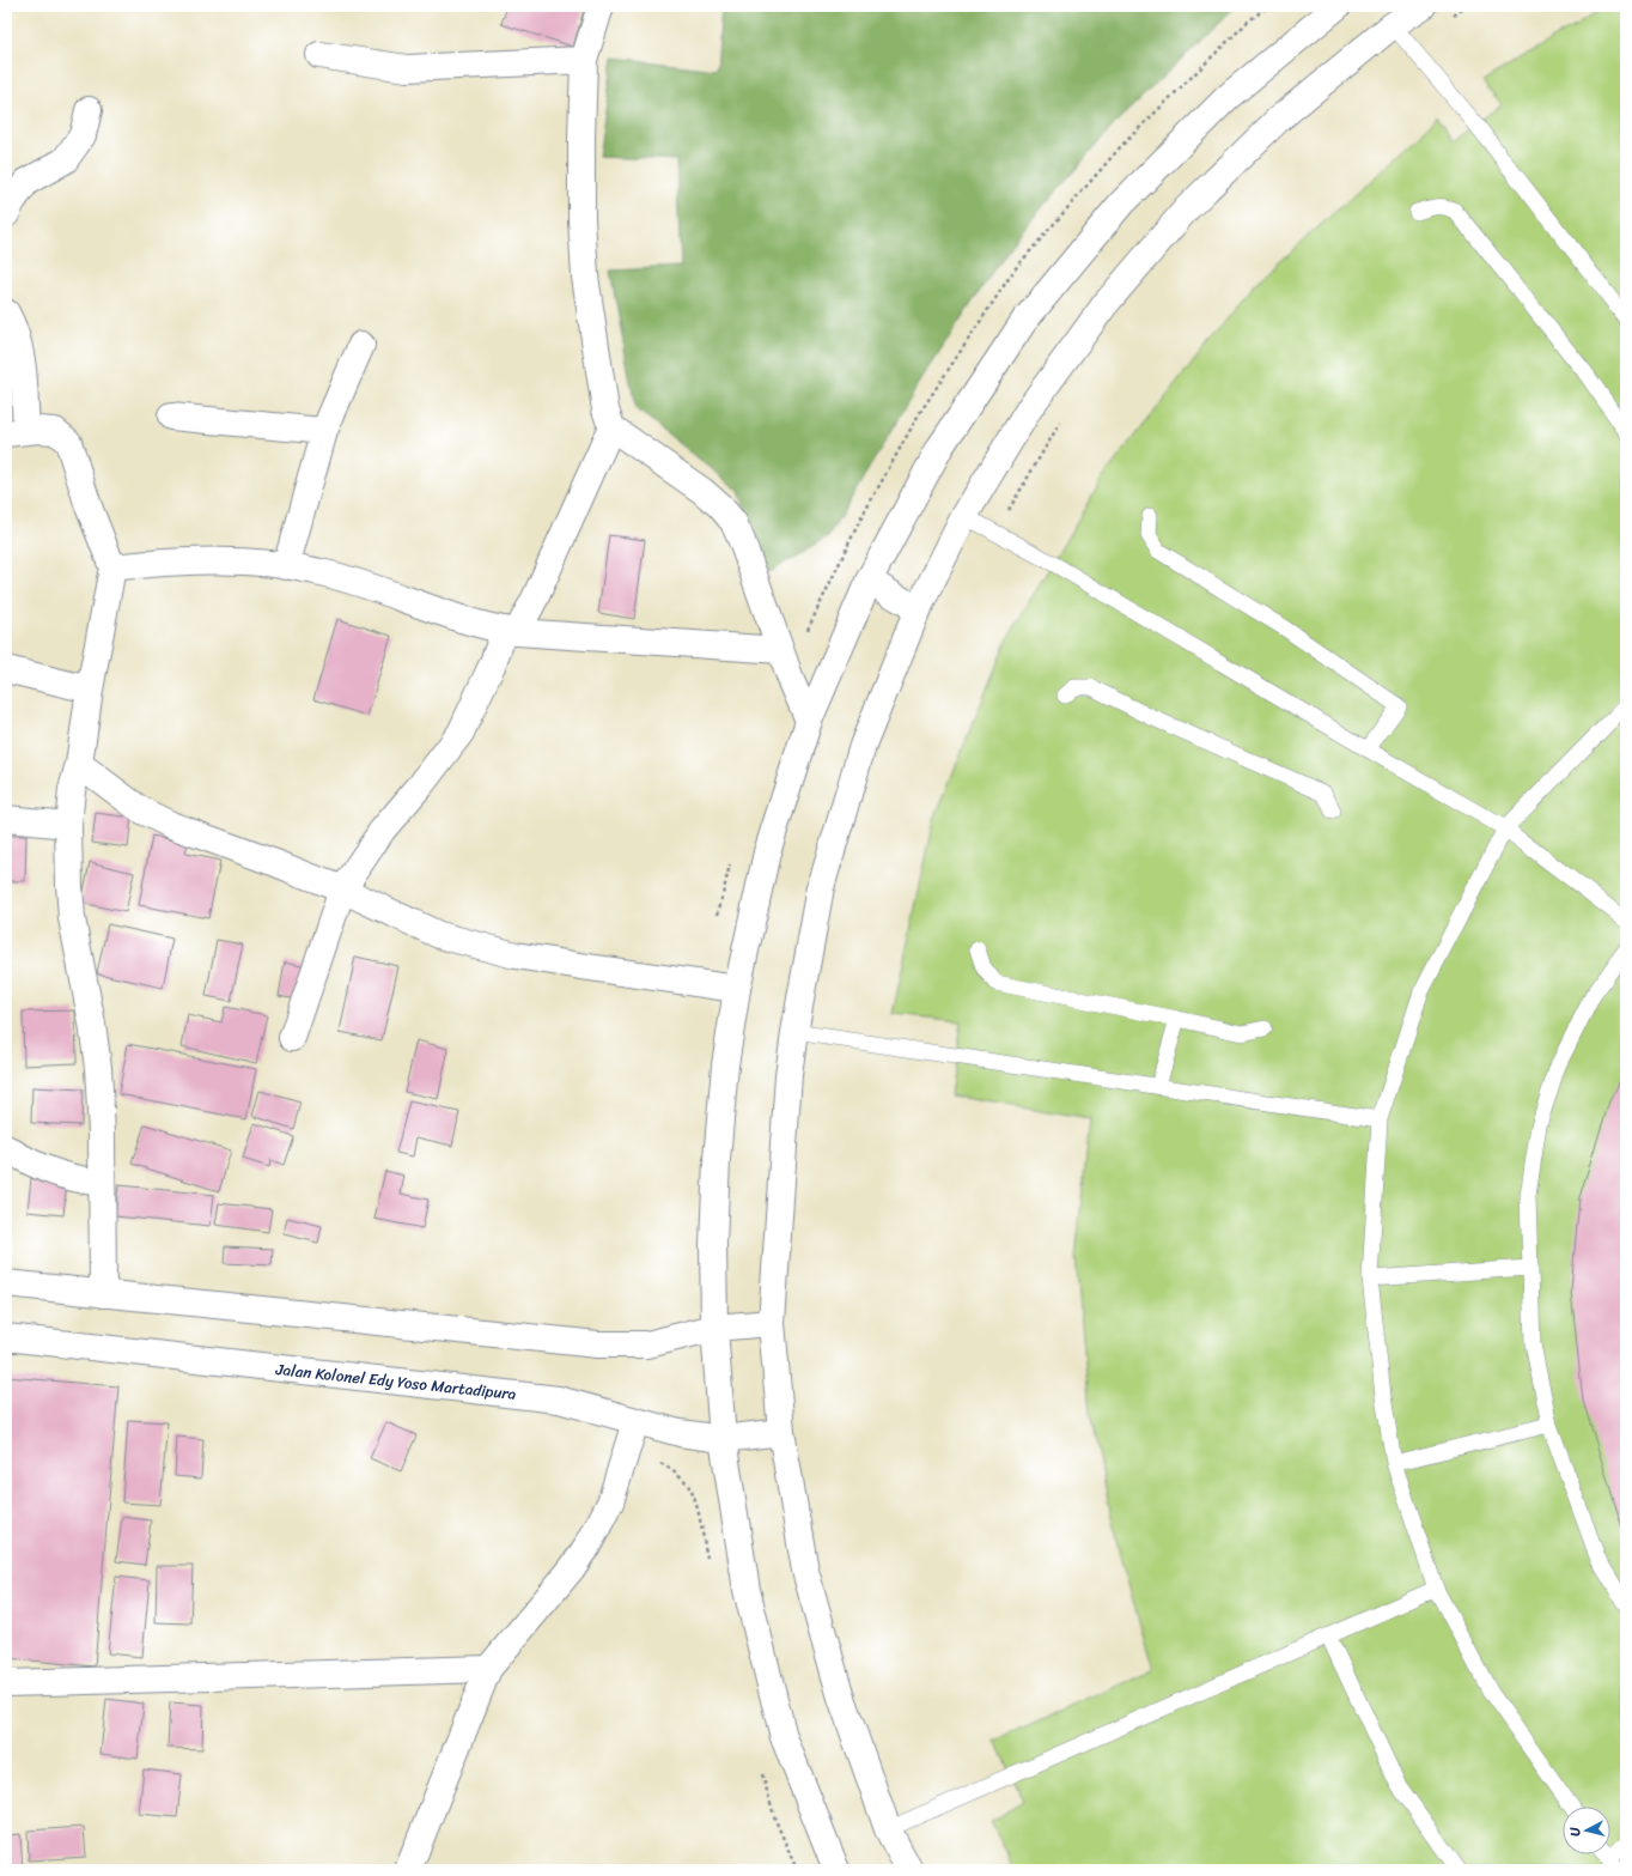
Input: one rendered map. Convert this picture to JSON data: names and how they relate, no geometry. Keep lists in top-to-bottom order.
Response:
{
  "streets": {
    "street": ["Jalan Kolonel Edy Yoso Martadipura"]
  },
  "north": "left"
}
